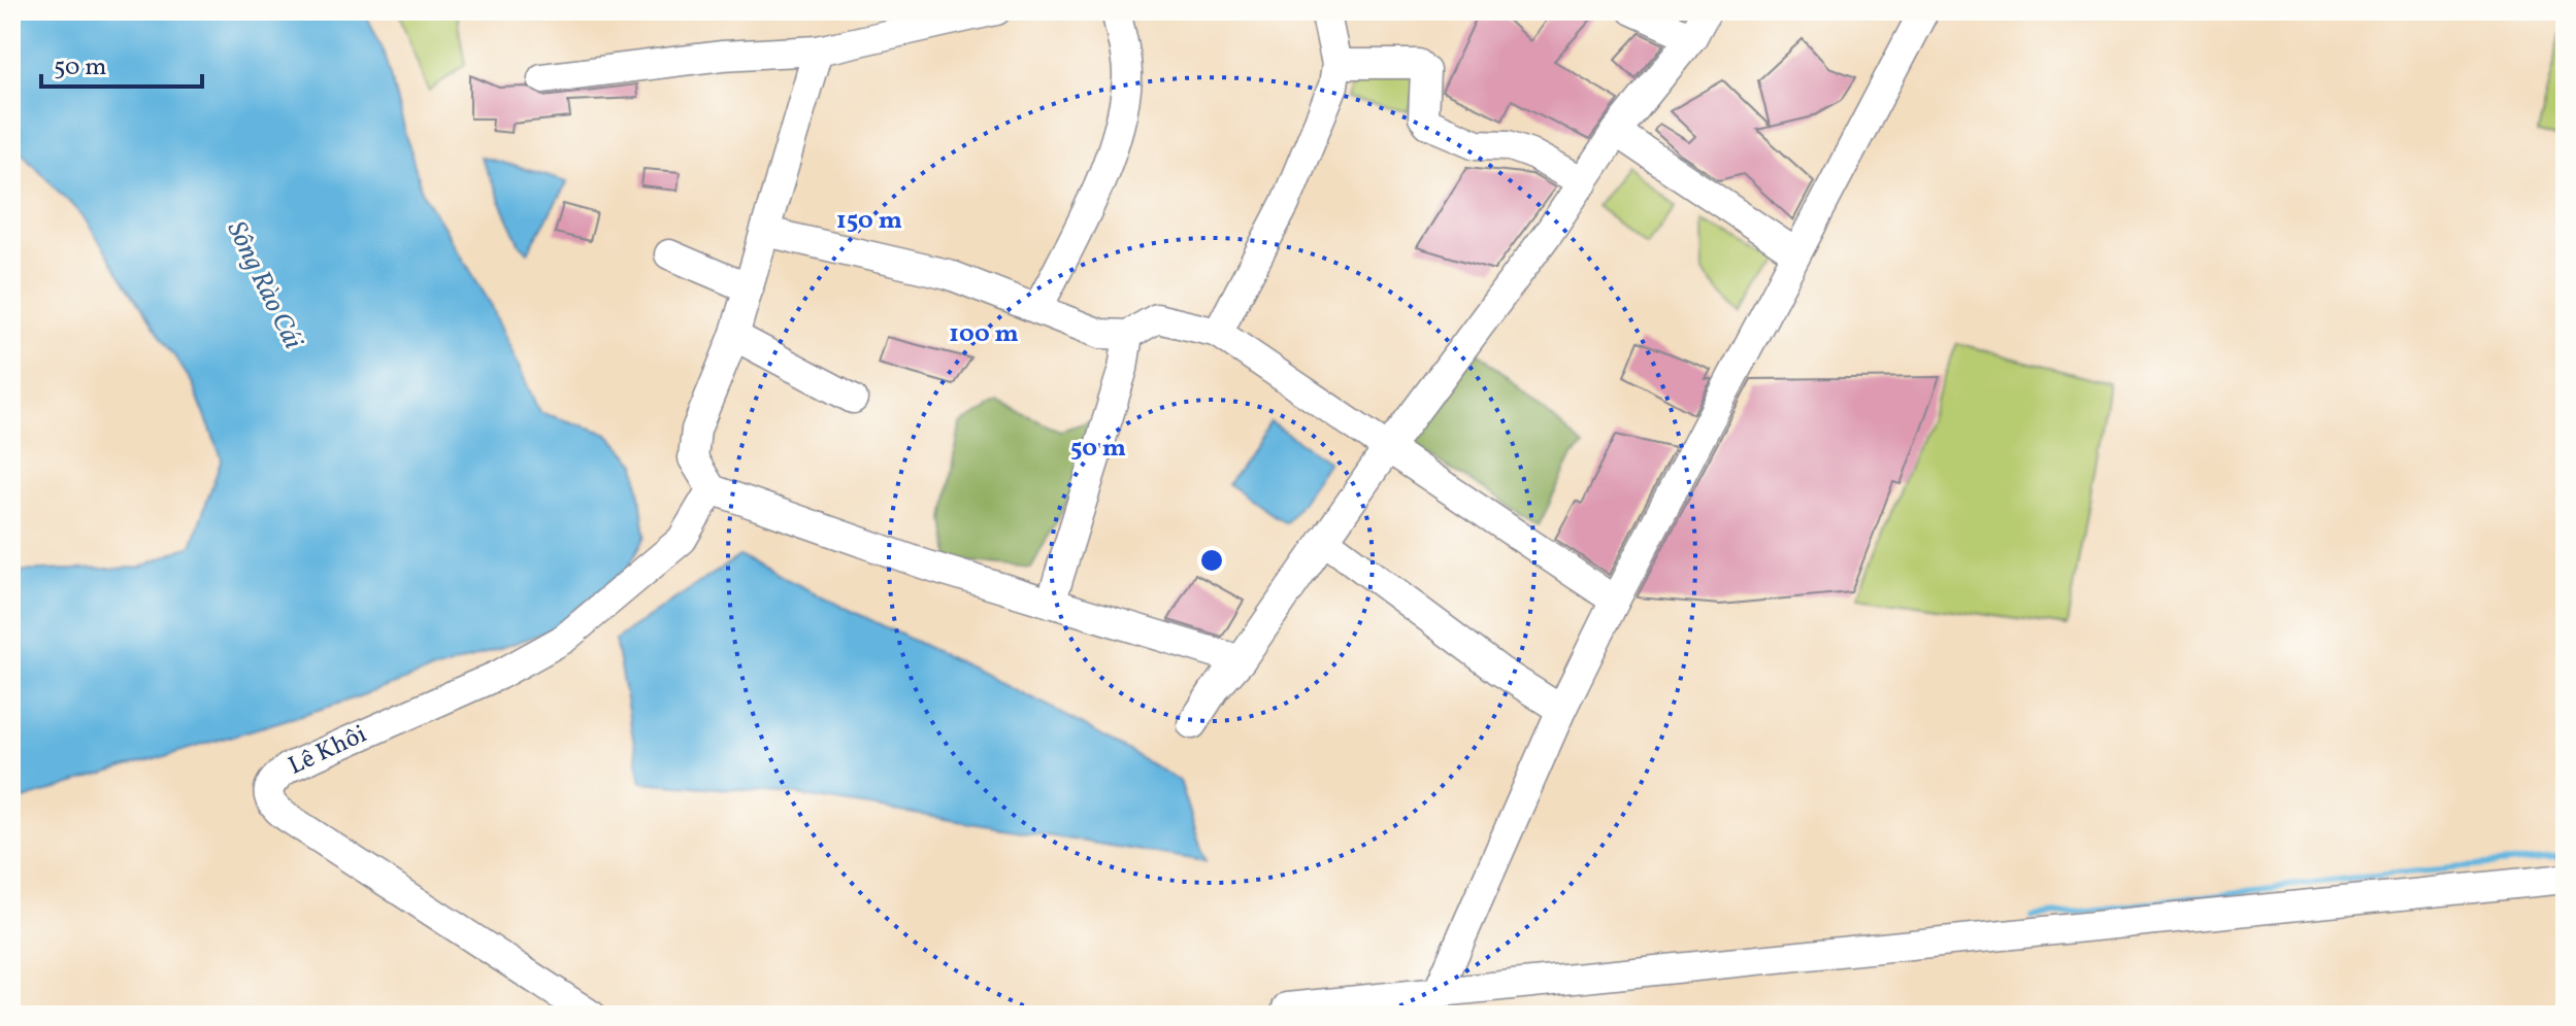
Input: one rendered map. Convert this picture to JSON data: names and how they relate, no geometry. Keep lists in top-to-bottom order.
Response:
{
  "streets": {
    "street": ["Lê Khôi"]
  },
  "water": ["Sông Rào Cái"],
  "scale_bar": "50 m",
  "rings": ["150 m", "100 m", "50 m"]
}
